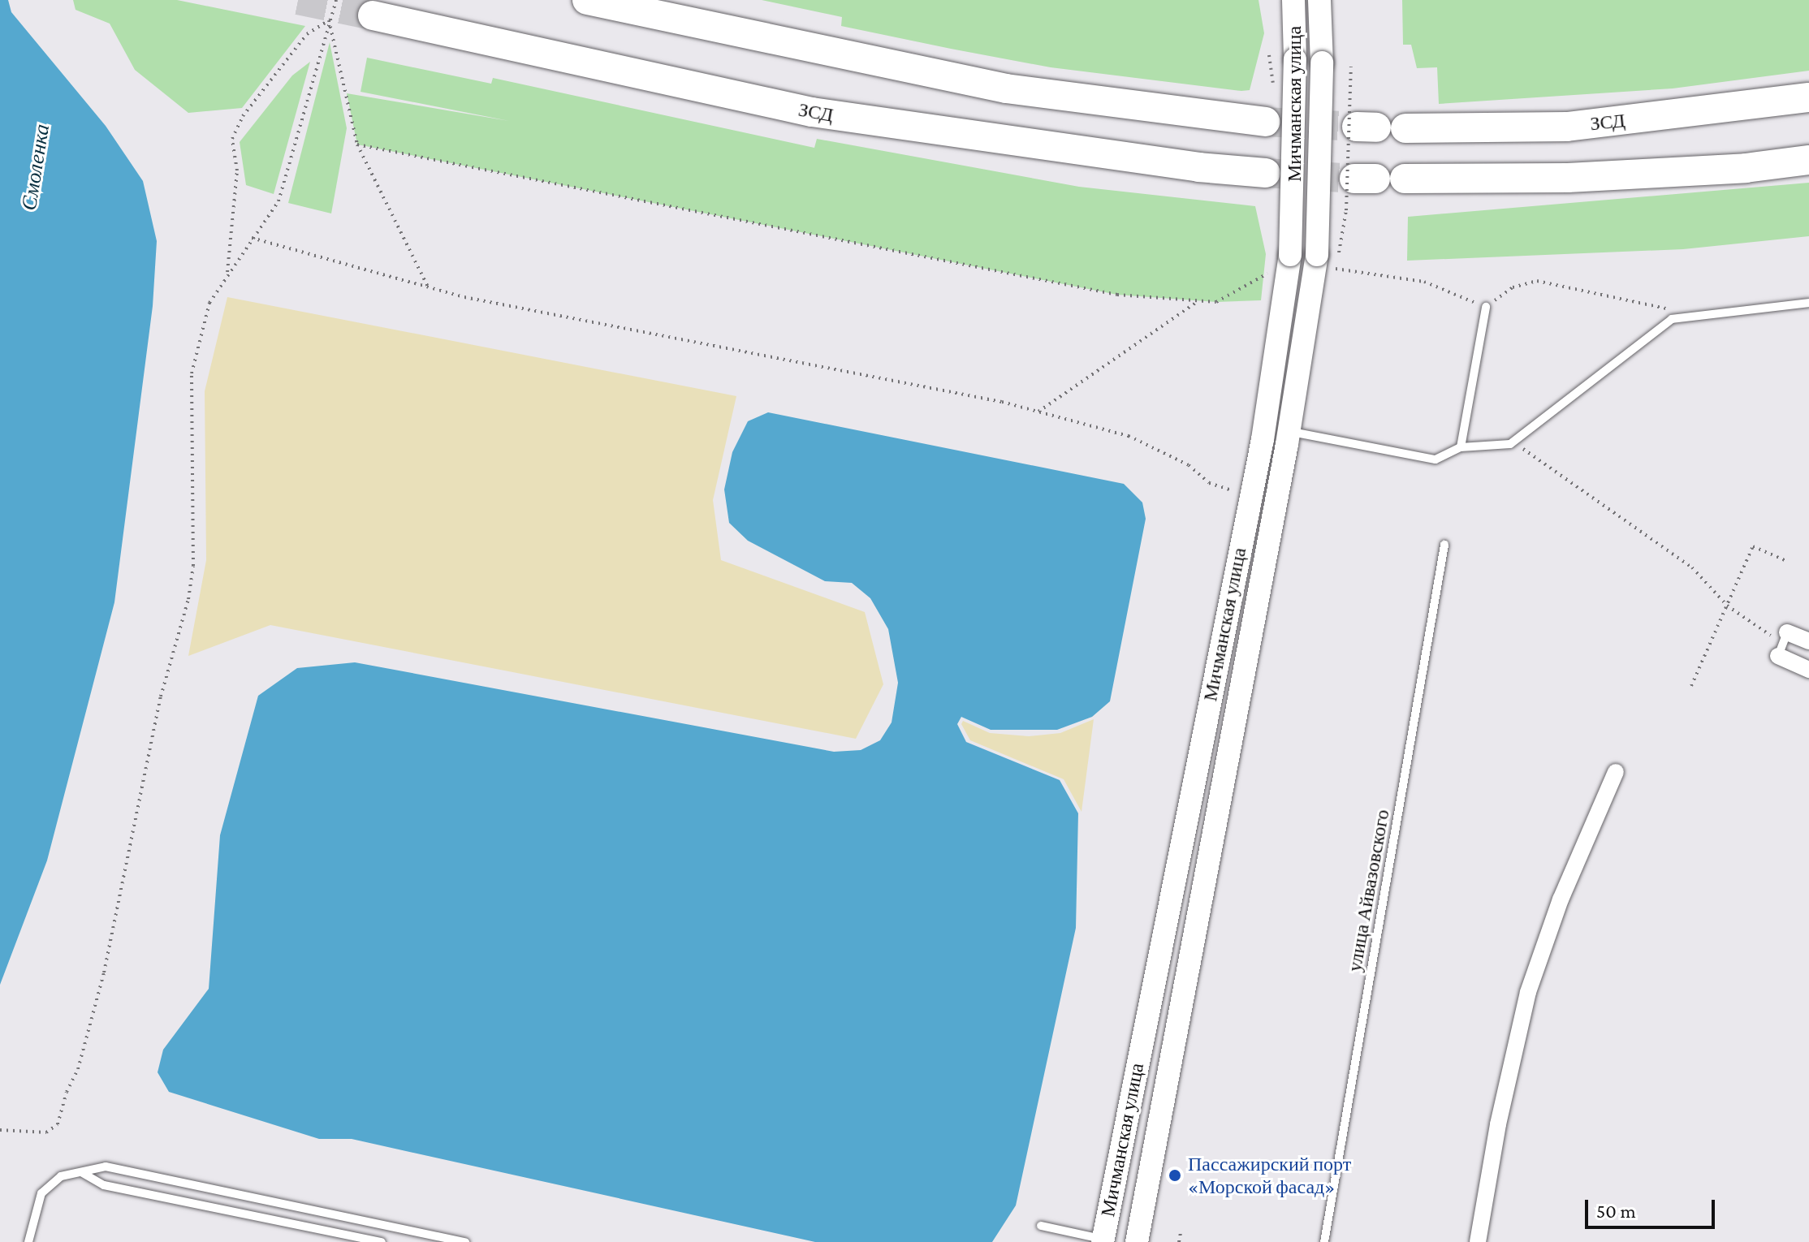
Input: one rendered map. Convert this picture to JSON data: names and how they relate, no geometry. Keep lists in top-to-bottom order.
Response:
{
  "streets": {
    "highway": ["ЗСД"],
    "main road": ["Мичманская улица"],
    "lane": ["улица Айвазовского"]
  },
  "water": ["Смоленка"],
  "places": ["Пассажирский порт «Морской фасад»"],
  "scale_bar": "50 m"
}
